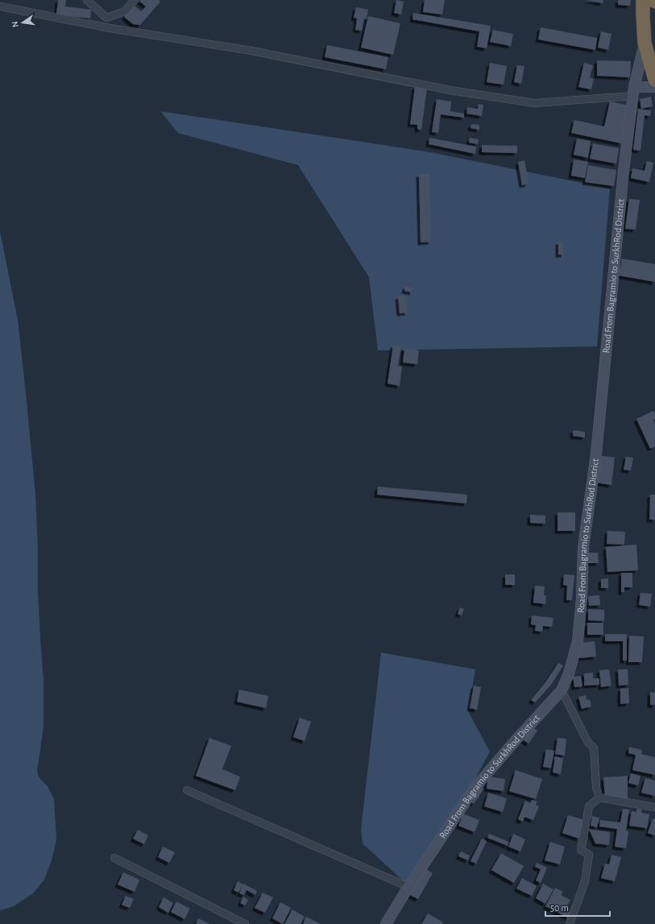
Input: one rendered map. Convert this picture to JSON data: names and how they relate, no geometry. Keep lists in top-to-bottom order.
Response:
{
  "streets": {
    "street": ["Road From Bagramio to SurkhRod District"]
  },
  "scale_bar": "50 m",
  "north": "left"
}
